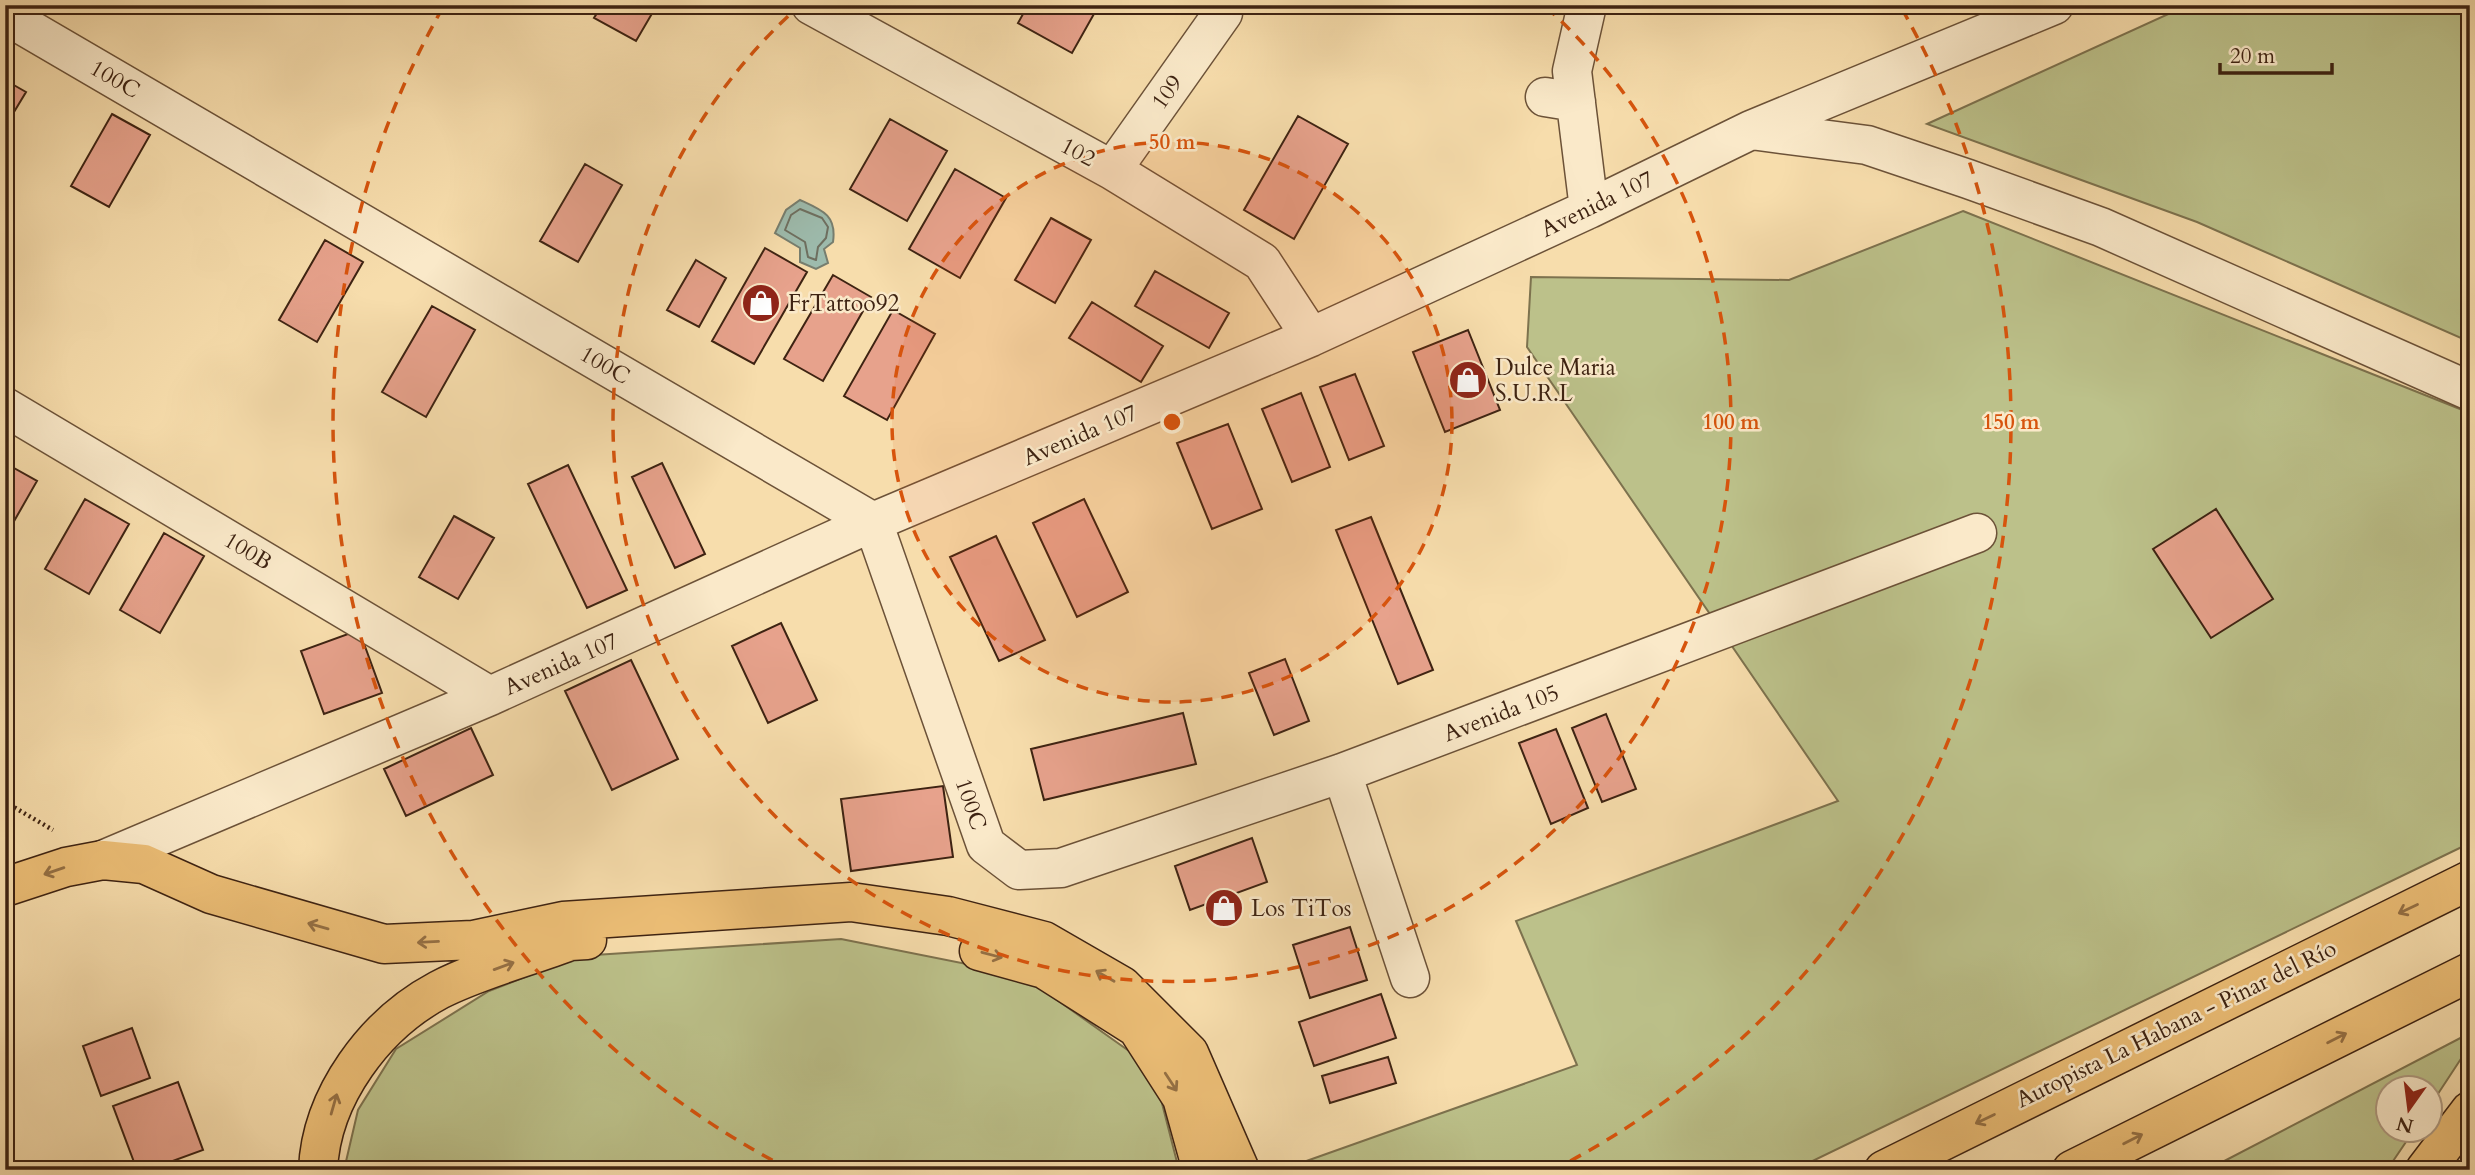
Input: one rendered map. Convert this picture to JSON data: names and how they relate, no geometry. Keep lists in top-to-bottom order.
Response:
{
  "streets": {
    "highway": ["Autopista La Habana - Pinar del Río"],
    "street": [
      "100C",
      "109",
      "102",
      "Avenida 107",
      "100B",
      "Avenida 105"
    ]
  },
  "crossings": [
    ["100C", "Avenida 107"],
    ["100C", "Avenida 105"],
    ["109", "102"],
    ["102", "Avenida 107"],
    ["Avenida 107", "100B"]
  ],
  "places": {
    "shop": ["FrTattoo92", "Dulce Maria S.U.R.L", "Los TiTos"]
  },
  "scale_bar": "20 m",
  "north": "bottom",
  "rings": ["50 m", "100 m", "150 m"]
}
